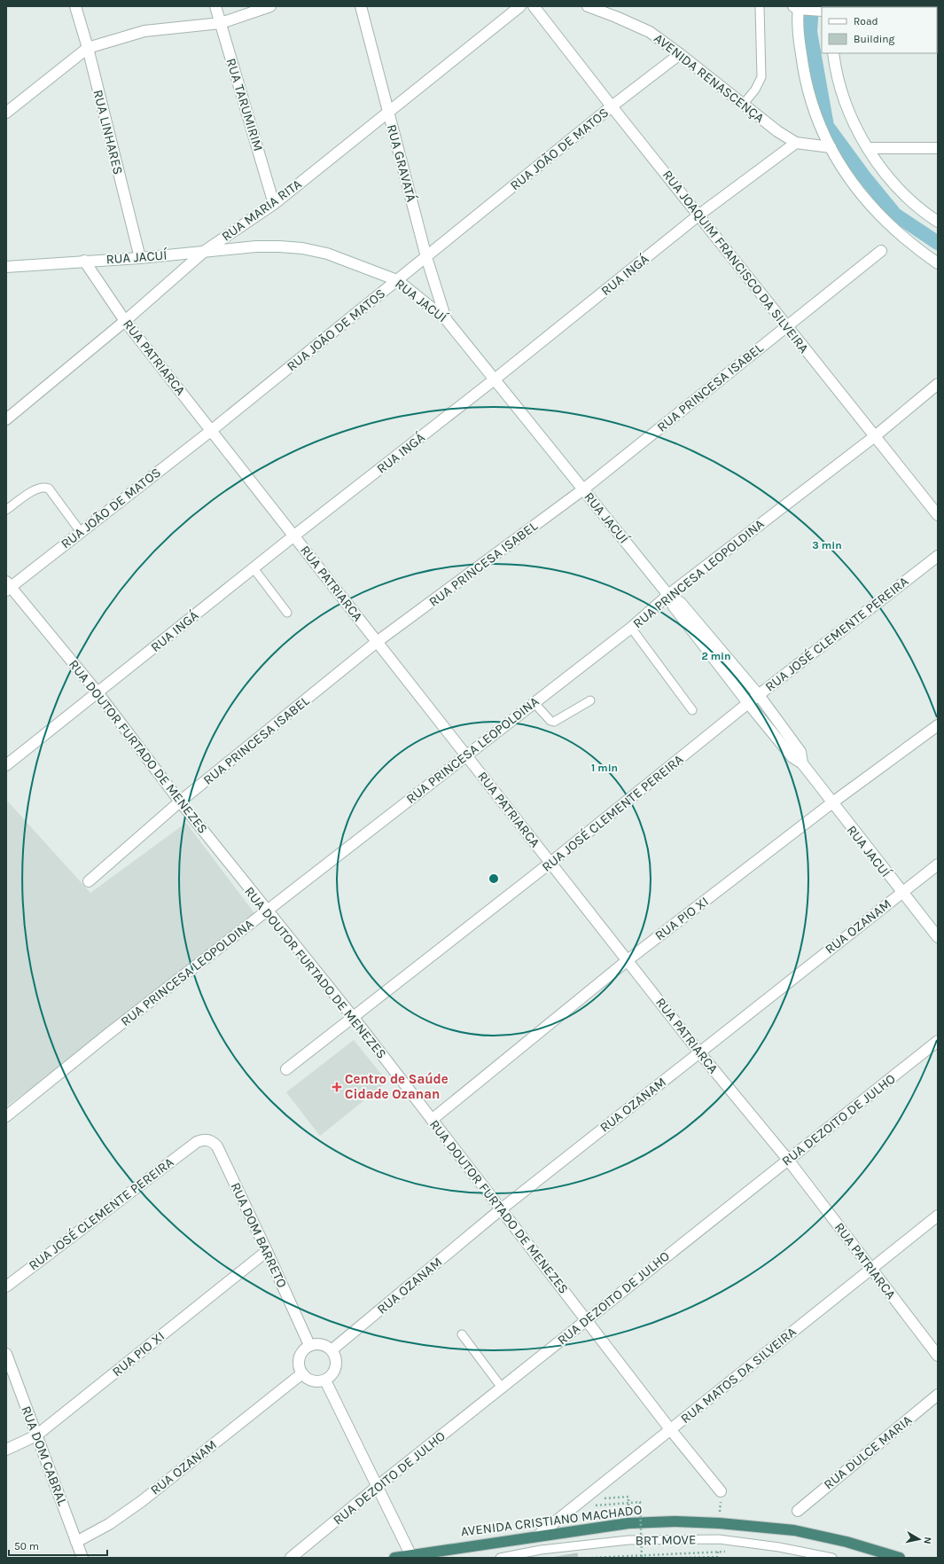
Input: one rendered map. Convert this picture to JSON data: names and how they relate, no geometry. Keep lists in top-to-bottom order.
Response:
{
  "streets": {
    "highway": ["AVENIDA CRISTIANO MACHADO"],
    "street": [
      "AVENIDA RENASCENÇA",
      "RUA TARUMIRIM",
      "RUA LINHARES",
      "RUA JOÃO DE MATOS",
      "RUA GRAVATÁ",
      "RUA MARIA RITA",
      "RUA JACUÍ",
      "RUA JOAQUIM FRANCISCO DA SILVEIRA",
      "RUA INGÁ",
      "RUA PATRIARCA",
      "RUA PRINCESA ISABEL",
      "RUA PRINCESA LEOPOLDINA",
      "RUA JOSÉ CLEMENTE PEREIRA",
      "RUA DOUTOR FURTADO DE MENEZES",
      "RUA PIO XI",
      "RUA OZANAM",
      "RUA DEZOITO DE JULHO",
      "RUA DOM BARRETO",
      "RUA MATOS DA SILVEIRA",
      "RUA DULCE MARIA",
      "RUA DOM CABRAL"
    ],
    "lane": ["BRT MOVE"]
  },
  "crossings": [
    ["AVENIDA RENASCENÇA", "RUA JOÃO DE MATOS"],
    ["AVENIDA RENASCENÇA", "RUA INGÁ"],
    ["RUA TARUMIRIM", "RUA MARIA RITA"],
    ["RUA LINHARES", "RUA JACUÍ"],
    ["RUA JOÃO DE MATOS", "RUA GRAVATÁ"],
    ["RUA JOÃO DE MATOS", "RUA JACUÍ"],
    ["RUA JOÃO DE MATOS", "RUA JOAQUIM FRANCISCO DA SILVEIRA"],
    ["RUA JOÃO DE MATOS", "RUA PATRIARCA"],
    ["RUA JOÃO DE MATOS", "RUA DOUTOR FURTADO DE MENEZES"],
    ["RUA GRAVATÁ", "RUA MARIA RITA"],
    ["RUA GRAVATÁ", "RUA JACUÍ"],
    ["RUA MARIA RITA", "RUA JACUÍ"],
    ["RUA MARIA RITA", "RUA PATRIARCA"],
    ["RUA JACUÍ", "RUA INGÁ"],
    ["RUA JACUÍ", "RUA PATRIARCA"],
    ["RUA JACUÍ", "RUA PRINCESA ISABEL"],
    ["RUA JACUÍ", "RUA PRINCESA LEOPOLDINA"],
    ["RUA JACUÍ", "RUA JOSÉ CLEMENTE PEREIRA"],
    ["RUA JACUÍ", "RUA PIO XI"],
    ["RUA JACUÍ", "RUA OZANAM"],
    ["RUA JOAQUIM FRANCISCO DA SILVEIRA", "RUA INGÁ"],
    ["RUA JOAQUIM FRANCISCO DA SILVEIRA", "RUA PRINCESA ISABEL"],
    ["RUA JOAQUIM FRANCISCO DA SILVEIRA", "RUA PRINCESA LEOPOLDINA"],
    ["RUA INGÁ", "RUA PATRIARCA"],
    ["RUA INGÁ", "RUA DOUTOR FURTADO DE MENEZES"],
    ["RUA PATRIARCA", "RUA PRINCESA ISABEL"],
    ["RUA PATRIARCA", "RUA PRINCESA LEOPOLDINA"],
    ["RUA PATRIARCA", "RUA JOSÉ CLEMENTE PEREIRA"],
    ["RUA PATRIARCA", "RUA PIO XI"],
    ["RUA PATRIARCA", "RUA OZANAM"],
    ["RUA PATRIARCA", "RUA DEZOITO DE JULHO"],
    ["RUA PATRIARCA", "RUA MATOS DA SILVEIRA"],
    ["RUA PRINCESA ISABEL", "RUA DOUTOR FURTADO DE MENEZES"],
    ["RUA PRINCESA LEOPOLDINA", "RUA DOUTOR FURTADO DE MENEZES"],
    ["RUA JOSÉ CLEMENTE PEREIRA", "RUA DOUTOR FURTADO DE MENEZES"],
    ["RUA JOSÉ CLEMENTE PEREIRA", "RUA DOM BARRETO"],
    ["RUA DOUTOR FURTADO DE MENEZES", "RUA PIO XI"],
    ["RUA DOUTOR FURTADO DE MENEZES", "RUA OZANAM"],
    ["RUA DOUTOR FURTADO DE MENEZES", "RUA DEZOITO DE JULHO"],
    ["RUA DOUTOR FURTADO DE MENEZES", "RUA MATOS DA SILVEIRA"],
    ["RUA PIO XI", "RUA DOM BARRETO"],
    ["RUA PIO XI", "RUA DOM CABRAL"],
    ["RUA OZANAM", "RUA DOM BARRETO"],
    ["RUA OZANAM", "RUA DOM CABRAL"],
    ["RUA MATOS DA SILVEIRA", "AVENIDA CRISTIANO MACHADO"]
  ],
  "places": {
    "health": ["Centro de Saúde Cidade Ozanan"]
  },
  "legend": ["Road", "Building"],
  "scale_bar": "50 m",
  "north": "right",
  "rings": ["3 min", "2 min", "1 min"]
}
